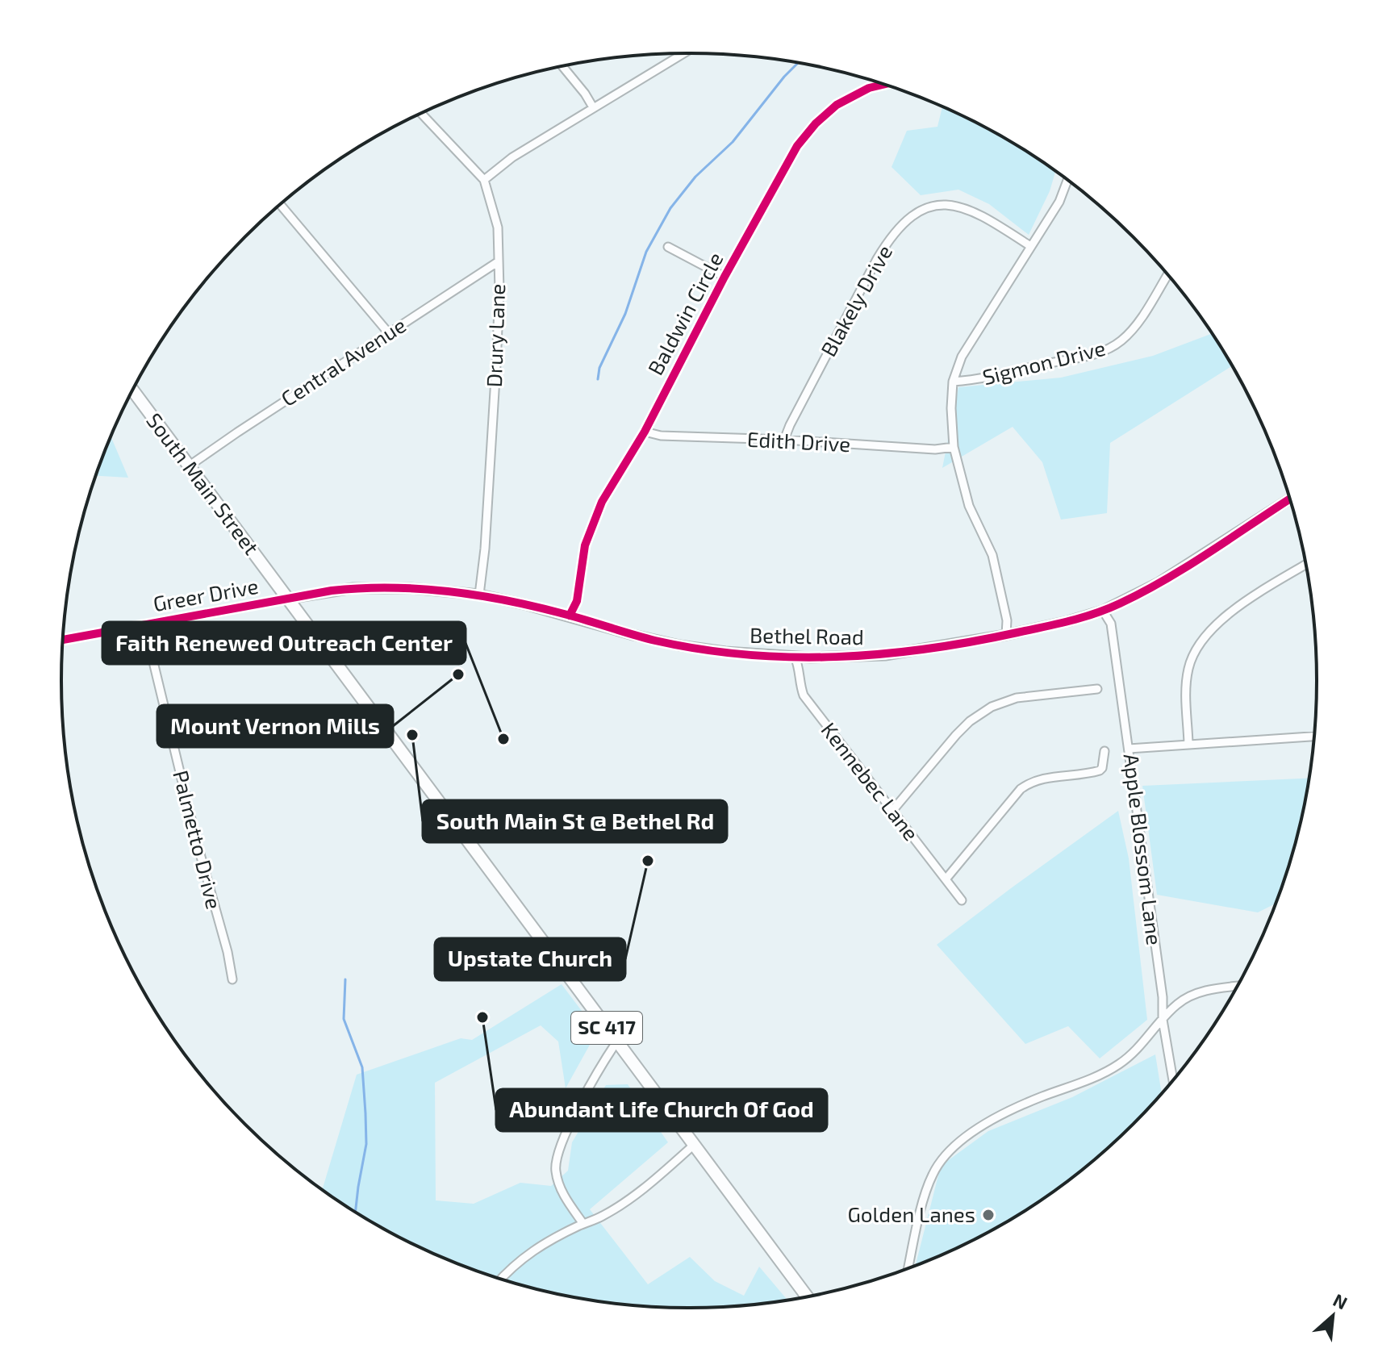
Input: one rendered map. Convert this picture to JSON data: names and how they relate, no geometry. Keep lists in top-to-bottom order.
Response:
{
  "streets": {
    "main road": ["South Main Street", "SC 417"],
    "street": [
      "Blakely Drive",
      "Baldwin Circle",
      "Drury Lane",
      "Central Avenue",
      "Sigmon Drive",
      "Edith Drive",
      "Greer Drive",
      "Bethel Road",
      "Kennebec Lane",
      "Palmetto Drive",
      "Apple Blossom Lane"
    ]
  },
  "crossings": [
    ["Blakely Drive", "Edith Drive"],
    ["Baldwin Circle", "Edith Drive"],
    ["Baldwin Circle", "Bethel Road"],
    ["Drury Lane", "Central Avenue"],
    ["Drury Lane", "Bethel Road"],
    ["Central Avenue", "South Main Street"],
    ["South Main Street", "Greer Drive"],
    ["South Main Street", "Bethel Road"],
    ["South Main Street", "SC 417"],
    ["Greer Drive", "Bethel Road"],
    ["Greer Drive", "Palmetto Drive"],
    ["Bethel Road", "Kennebec Lane"],
    ["Bethel Road", "Apple Blossom Lane"]
  ],
  "places": [
    "Mount Vernon Mills",
    "South Main St @ Bethel Rd",
    "Faith Renewed Outreach Center",
    "Upstate Church",
    "Abundant Life Church Of God",
    "Golden Lanes"
  ],
  "north": "top right"
}
